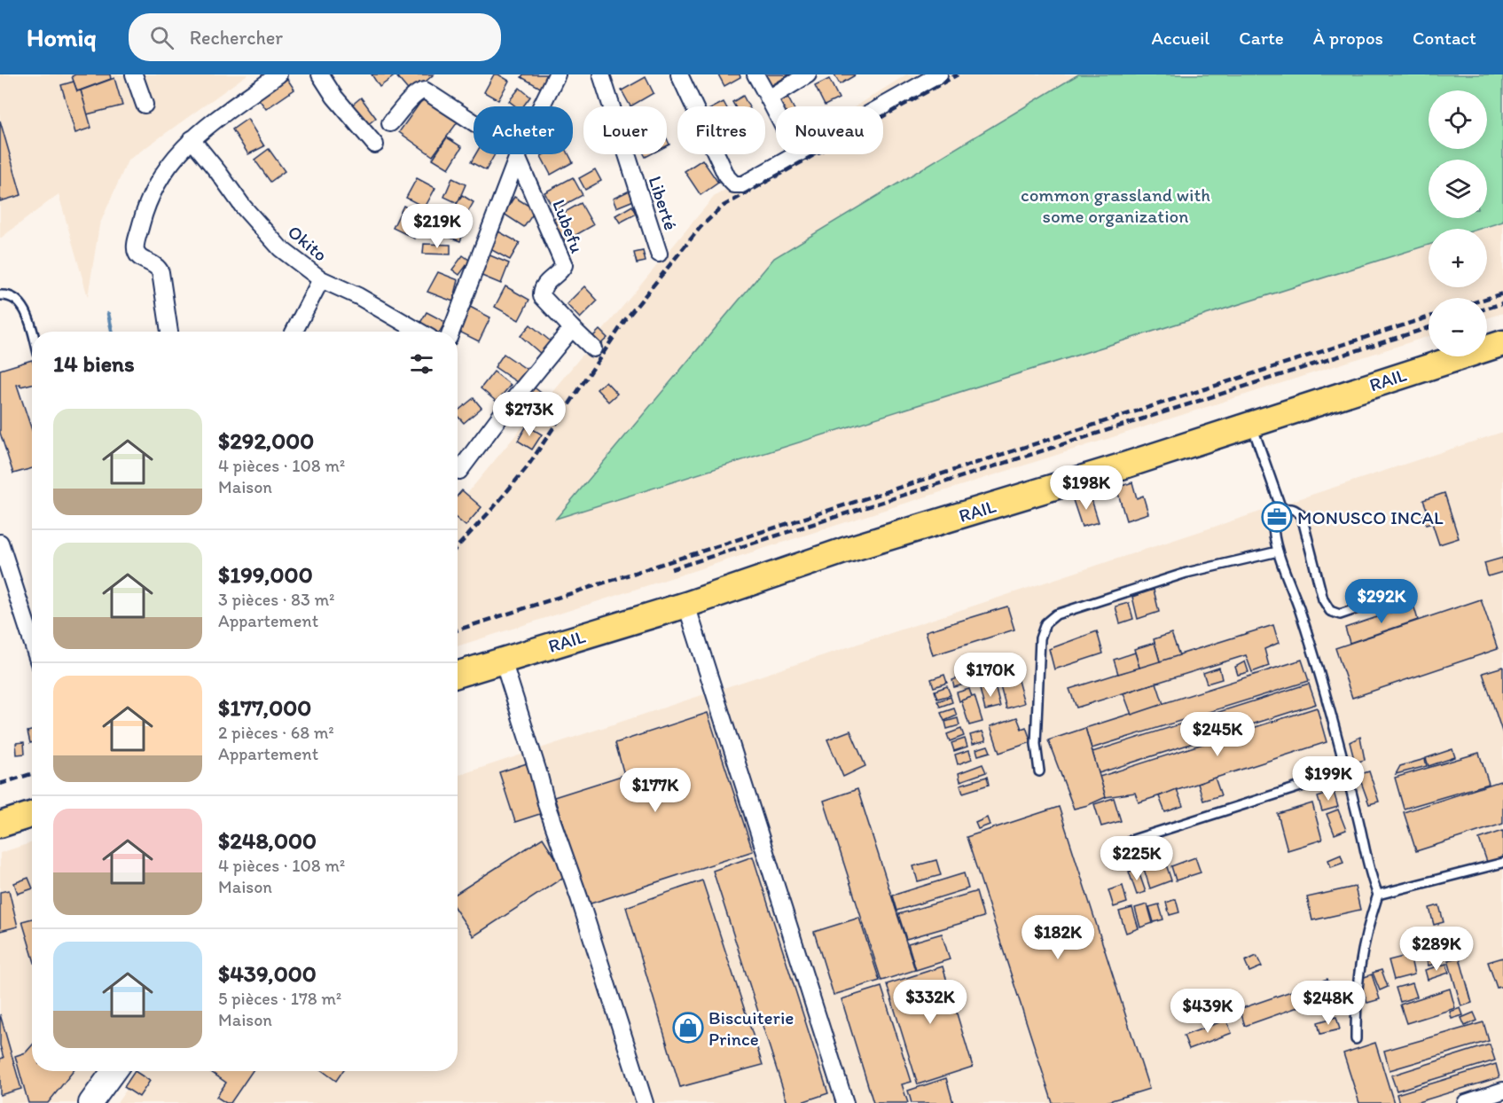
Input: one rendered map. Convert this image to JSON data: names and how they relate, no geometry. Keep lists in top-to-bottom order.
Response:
{
  "streets": {
    "main road": ["RAIL"],
    "street": ["Liberté", "Lubefu", "Okito"]
  },
  "parks": ["common grassland with some organization"],
  "places": {
    "office": ["MONUSCO INCAL"],
    "shop": ["Biscuiterie Prince"]
  },
  "page": {
    "header": "Homiq",
    "search": "Rechercher",
    "nav": [
      "Accueil",
      "Carte",
      "À propos",
      "Contact"
    ],
    "map_buttons": ["+", "−"],
    "chip": [
      "Acheter",
      "Louer",
      "Filtres",
      "Nouveau"
    ],
    "price": [
      "$219K",
      "$273K",
      "$198K",
      "$292K",
      "$170K",
      "$245K",
      "$199K",
      "$177K",
      "$225K",
      "$182K",
      "$289K",
      "$332K",
      "$248K",
      "$439K"
    ],
    "heading": "14 biens",
    "list": [
      {
        "name": "$292,000",
        "note": "4 pièces · 108 m² · Maison"
      },
      {
        "name": "$199,000",
        "note": "3 pièces · 83 m² · Appartement"
      },
      {
        "name": "$177,000",
        "note": "2 pièces · 68 m² · Appartement"
      },
      {
        "name": "$248,000",
        "note": "4 pièces · 108 m² · Maison"
      },
      {
        "name": "$439,000",
        "note": "5 pièces · 178 m² · Maison"
      }
    ]
  }
}
